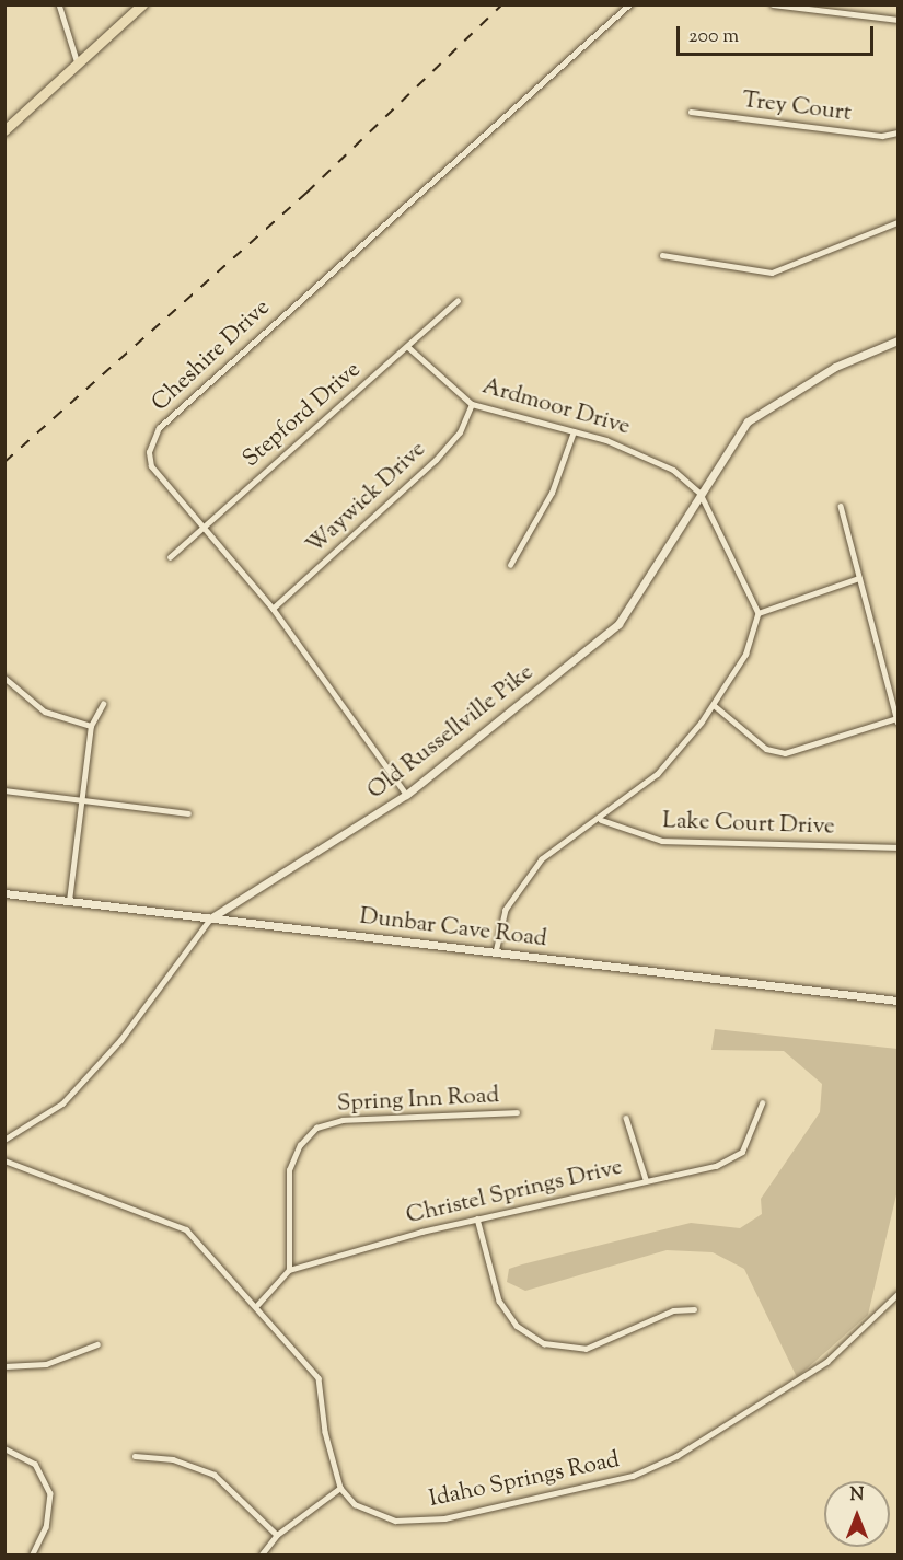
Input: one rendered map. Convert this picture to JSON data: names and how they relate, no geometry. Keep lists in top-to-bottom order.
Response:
{
  "streets": {
    "street": [
      "Trey Court",
      "Cheshire Drive",
      "Ardmoor Drive",
      "Stepford Drive",
      "Waywick Drive",
      "Old Russellville Pike",
      "Lake Court Drive",
      "Dunbar Cave Road",
      "Spring Inn Road",
      "Christel Springs Drive",
      "Idaho Springs Road"
    ]
  },
  "crossings": [
    ["Cheshire Drive", "Stepford Drive"],
    ["Cheshire Drive", "Waywick Drive"],
    ["Cheshire Drive", "Old Russellville Pike"],
    ["Ardmoor Drive", "Stepford Drive"],
    ["Ardmoor Drive", "Waywick Drive"],
    ["Ardmoor Drive", "Old Russellville Pike"],
    ["Old Russellville Pike", "Dunbar Cave Road"],
    ["Spring Inn Road", "Christel Springs Drive"]
  ],
  "scale_bar": "200 m",
  "north": "top"
}
